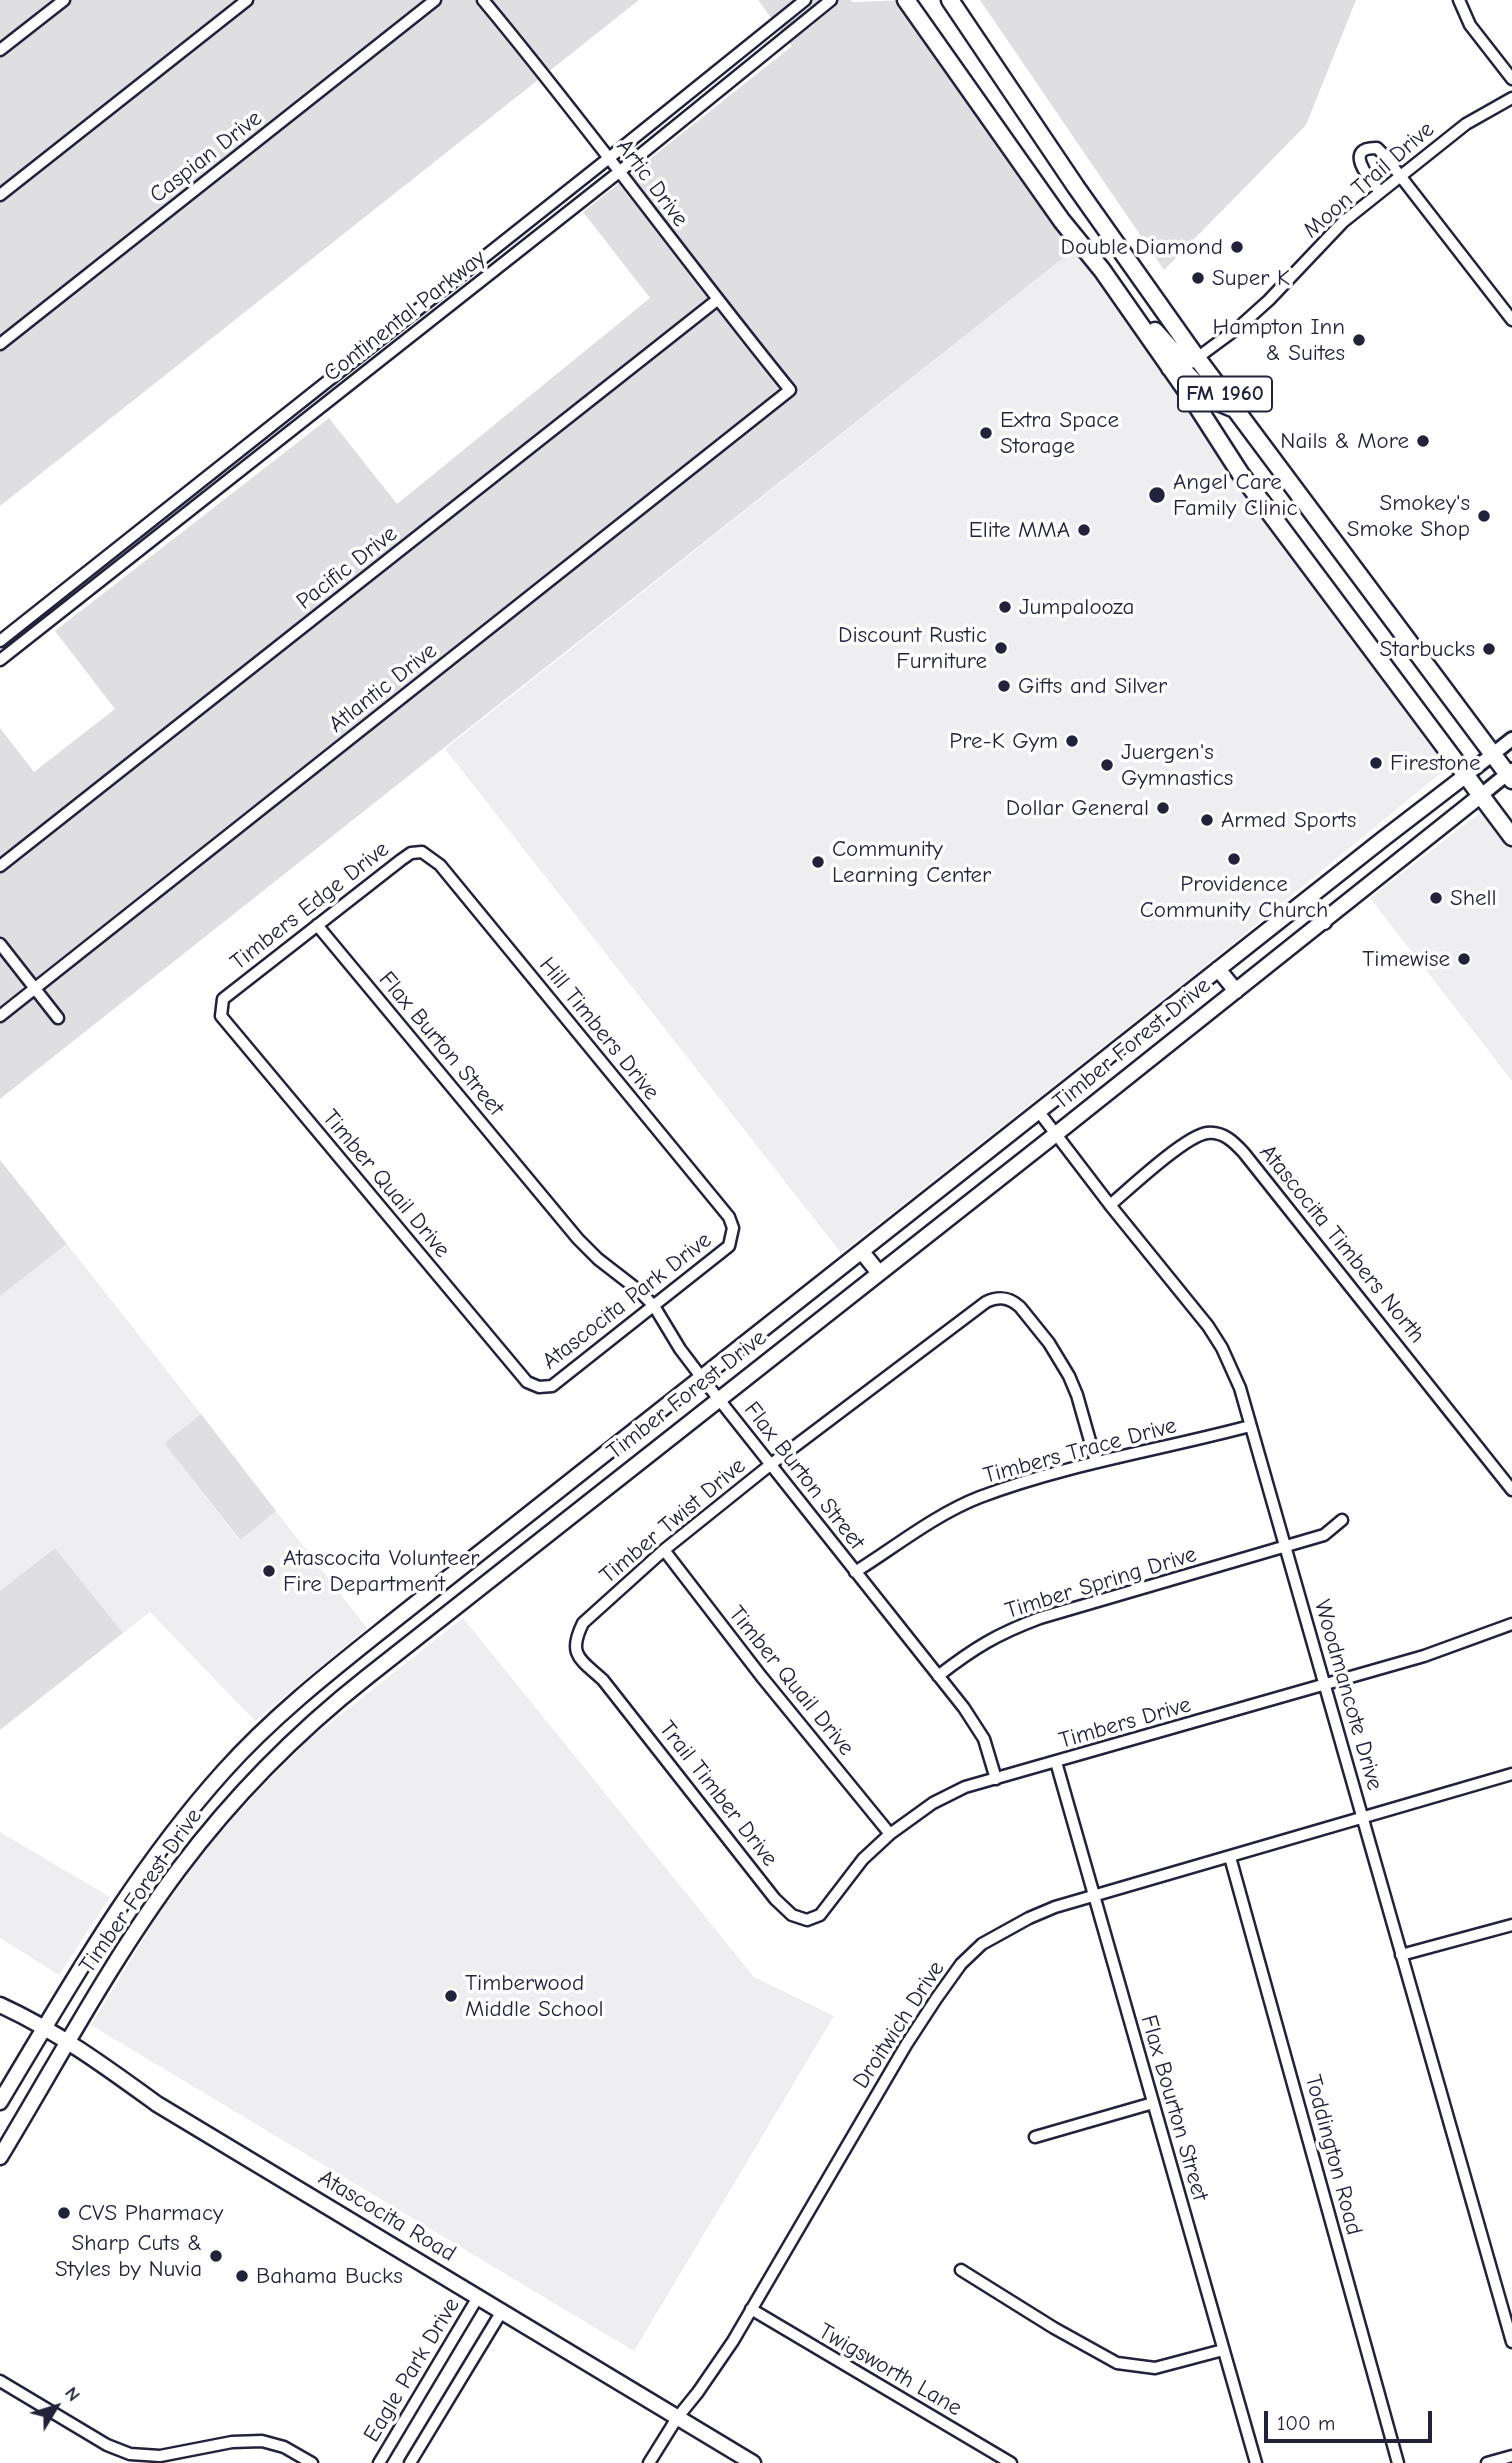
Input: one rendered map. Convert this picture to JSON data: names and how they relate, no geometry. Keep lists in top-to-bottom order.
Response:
{
  "streets": {
    "main road": ["FM 1960", "Timber Forest Drive", "Atascocita Road"],
    "street": [
      "Caspian Drive",
      "Moon Trail Drive",
      "Artic Drive",
      "Continental Parkway",
      "Pacific Drive",
      "Atlantic Drive",
      "Timbers Edge Drive",
      "Hill Timbers Drive",
      "Flax Burton Street",
      "Timber Quail Drive",
      "Atascocita Timbers North",
      "Atascocita Park Drive",
      "Timbers Trace Drive",
      "Timber Twist Drive",
      "Timber Spring Drive",
      "Woodmancote Drive",
      "Timbers Drive",
      "Trail Timber Drive",
      "Droitwich Drive",
      "Flax Bourton Street",
      "Toddington Road",
      "Eagle Park Drive",
      "Twigsworth Lane"
    ]
  },
  "crossings": [
    ["Moon Trail Drive", "FM 1960"],
    ["Artic Drive", "Continental Parkway"],
    ["Artic Drive", "Pacific Drive"],
    ["Artic Drive", "Atlantic Drive"],
    ["FM 1960", "Timber Forest Drive"],
    ["Timbers Edge Drive", "Hill Timbers Drive"],
    ["Timbers Edge Drive", "Flax Burton Street"],
    ["Timbers Edge Drive", "Timber Quail Drive"],
    ["Hill Timbers Drive", "Atascocita Park Drive"],
    ["Flax Burton Street", "Timber Forest Drive"],
    ["Flax Burton Street", "Atascocita Park Drive"],
    ["Flax Burton Street", "Timbers Trace Drive"],
    ["Flax Burton Street", "Timber Twist Drive"],
    ["Flax Burton Street", "Timber Spring Drive"],
    ["Flax Burton Street", "Timbers Drive"],
    ["Timber Forest Drive", "Woodmancote Drive"],
    ["Timber Forest Drive", "Atascocita Road"],
    ["Timber Quail Drive", "Atascocita Park Drive"],
    ["Timber Quail Drive", "Timber Twist Drive"],
    ["Timber Quail Drive", "Timbers Drive"],
    ["Atascocita Timbers North", "Woodmancote Drive"],
    ["Timbers Trace Drive", "Timber Twist Drive"],
    ["Timbers Trace Drive", "Woodmancote Drive"],
    ["Timber Twist Drive", "Trail Timber Drive"],
    ["Timber Spring Drive", "Woodmancote Drive"],
    ["Woodmancote Drive", "Timbers Drive"],
    ["Woodmancote Drive", "Droitwich Drive"],
    ["Timbers Drive", "Trail Timber Drive"],
    ["Timbers Drive", "Flax Bourton Street"],
    ["Droitwich Drive", "Flax Bourton Street"],
    ["Droitwich Drive", "Toddington Road"],
    ["Droitwich Drive", "Atascocita Road"],
    ["Droitwich Drive", "Twigsworth Lane"],
    ["Atascocita Road", "Eagle Park Drive"]
  ],
  "places": [
    "Double Diamond",
    "Super K",
    "Hampton Inn & Suites",
    "Extra Space Storage",
    "Nails & More",
    "Angel Care Family Clinic",
    "Smokey's Smoke Shop",
    "Elite MMA",
    "Jumpalooza",
    "Discount Rustic Furniture",
    "Starbucks",
    "Gifts and Silver",
    "Pre-K Gym",
    "Firestone",
    "Juergen's Gymnastics",
    "Dollar General",
    "Armed Sports",
    "Providence Community Church",
    "Community Learning Center",
    "Shell",
    "Timewise",
    "Atascocita Volunteer Fire Department",
    "Timberwood Middle School",
    "CVS Pharmacy",
    "Sharp Cuts & Styles by Nuvia",
    "Bahama Bucks"
  ],
  "scale_bar": "100 m",
  "north": "top right"
}
